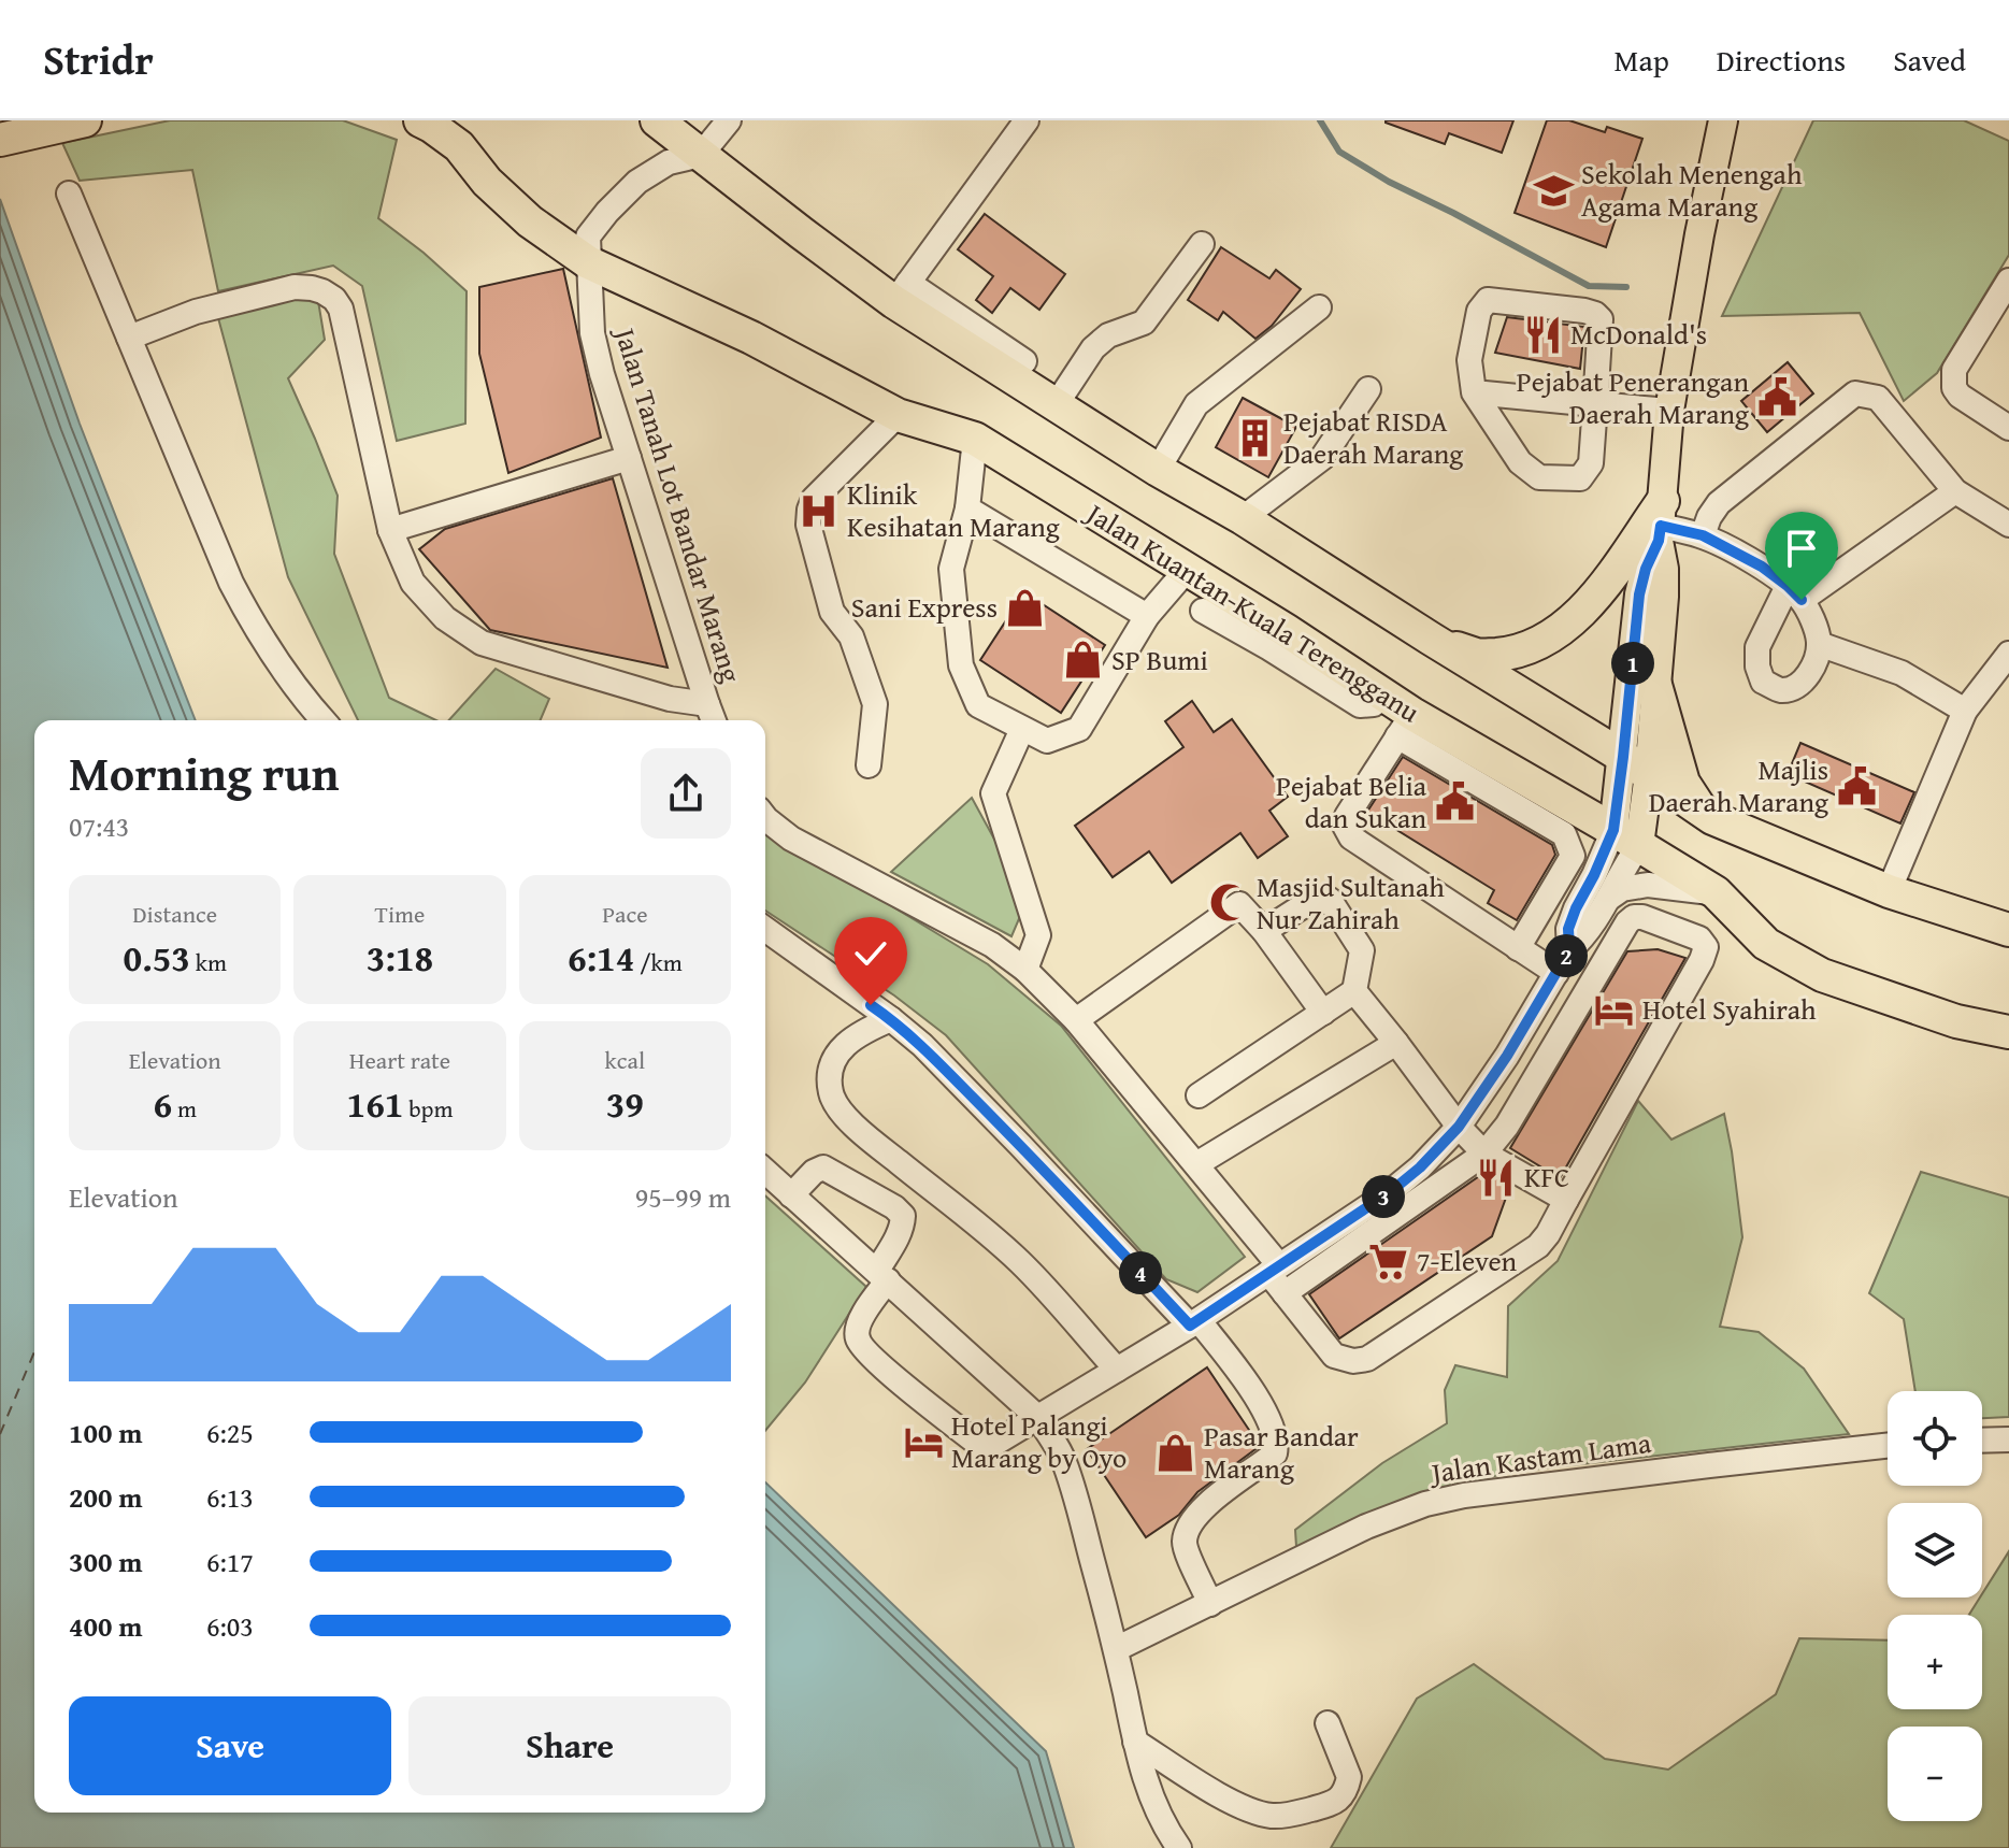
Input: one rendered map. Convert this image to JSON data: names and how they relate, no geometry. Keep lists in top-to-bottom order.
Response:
{
  "streets": {
    "highway": ["Jalan Kuantan-Kuala Terengganu"],
    "street": ["Jalan Tanah Lot Bandar Marang", "Jalan Kastam Lama"]
  },
  "crossings": [
    ["Jalan Tanah Lot Bandar Marang", "Jalan Kuantan-Kuala Terengganu"]
  ],
  "places": {
    "school or university": ["Sekolah Menengah Agama Marang"],
    "restaurant": ["McDonald's", "KFC"],
    "public building": ["Pejabat Penerangan Daerah Marang", "Majlis Daerah Marang", "Pejabat Belia dan Sukan"],
    "building": ["Pejabat RISDA Daerah Marang"],
    "hospital": ["Klinik Kesihatan Marang"],
    "shop": ["Sani Express", "SP Bumi", "Pasar Bandar Marang"],
    "mosque": ["Masjid Sultanah Nur Zahirah"],
    "hotel": ["Hotel Syahirah", "Hotel Palangi Marang by Oyo"],
    "supermarket": ["7-Eleven"]
  },
  "page": {
    "header": "Stridr",
    "nav": ["Map", "Directions", "Saved"],
    "pins": [
      "1",
      "2",
      "3",
      "4"
    ],
    "heading": ["Morning run", "07:43"],
    "stats": [
      ["Distance", "0.53 km"],
      ["Time", "3:18"],
      ["Pace", "6:14 /km"],
      ["Elevation", "6 m"],
      ["Heart rate", "161 bpm"],
      ["kcal", "39"]
    ],
    "chart": ["Elevation", "95–99 m"],
    "map_buttons": ["+", "−"],
    "list": [
      {
        "name": "100 m",
        "note": "6:25"
      },
      {
        "name": "200 m",
        "note": "6:13"
      },
      {
        "name": "300 m",
        "note": "6:17"
      },
      {
        "name": "400 m",
        "note": "6:03"
      }
    ],
    "buttons": ["Save", "Share"]
  }
}
